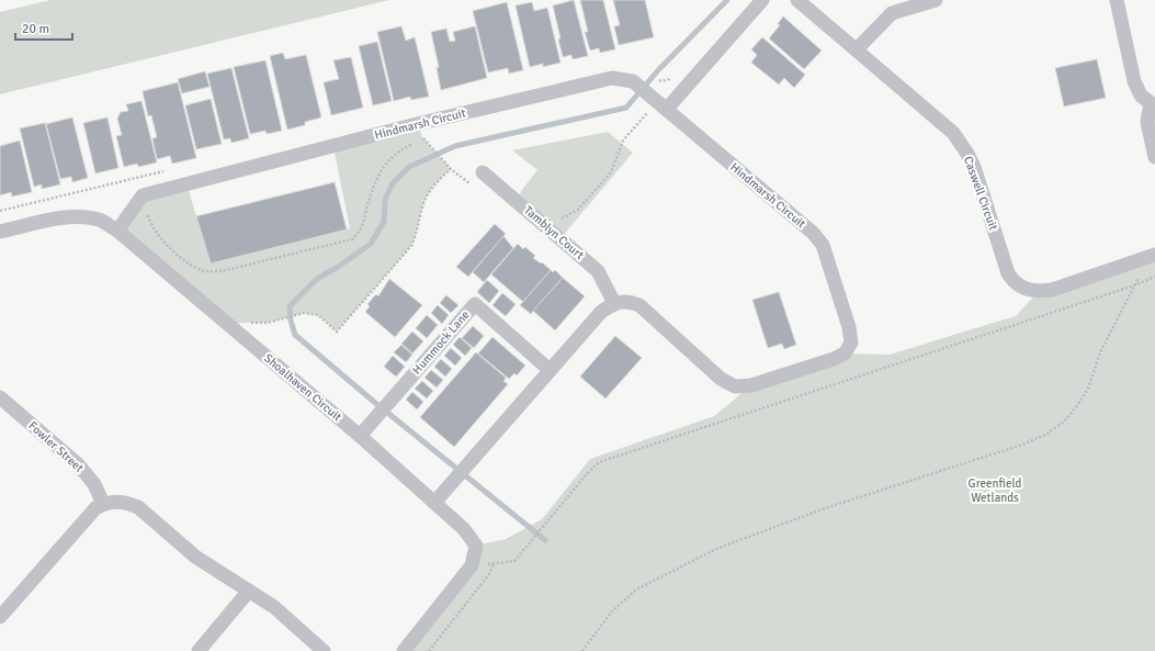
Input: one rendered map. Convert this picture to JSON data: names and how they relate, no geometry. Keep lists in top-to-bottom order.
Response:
{
  "streets": {
    "street": [
      "Hindmarsh Circuit",
      "Caswell Circuit",
      "Tamblyn Court",
      "Hummock Lane",
      "Shoalhaven Circuit",
      "Fowler Street"
    ]
  },
  "crossings": [
    ["Hindmarsh Circuit", "Tamblyn Court"],
    ["Hummock Lane", "Shoalhaven Circuit"]
  ],
  "parks": ["Greenfield Wetlands"],
  "scale_bar": "20 m"
}
